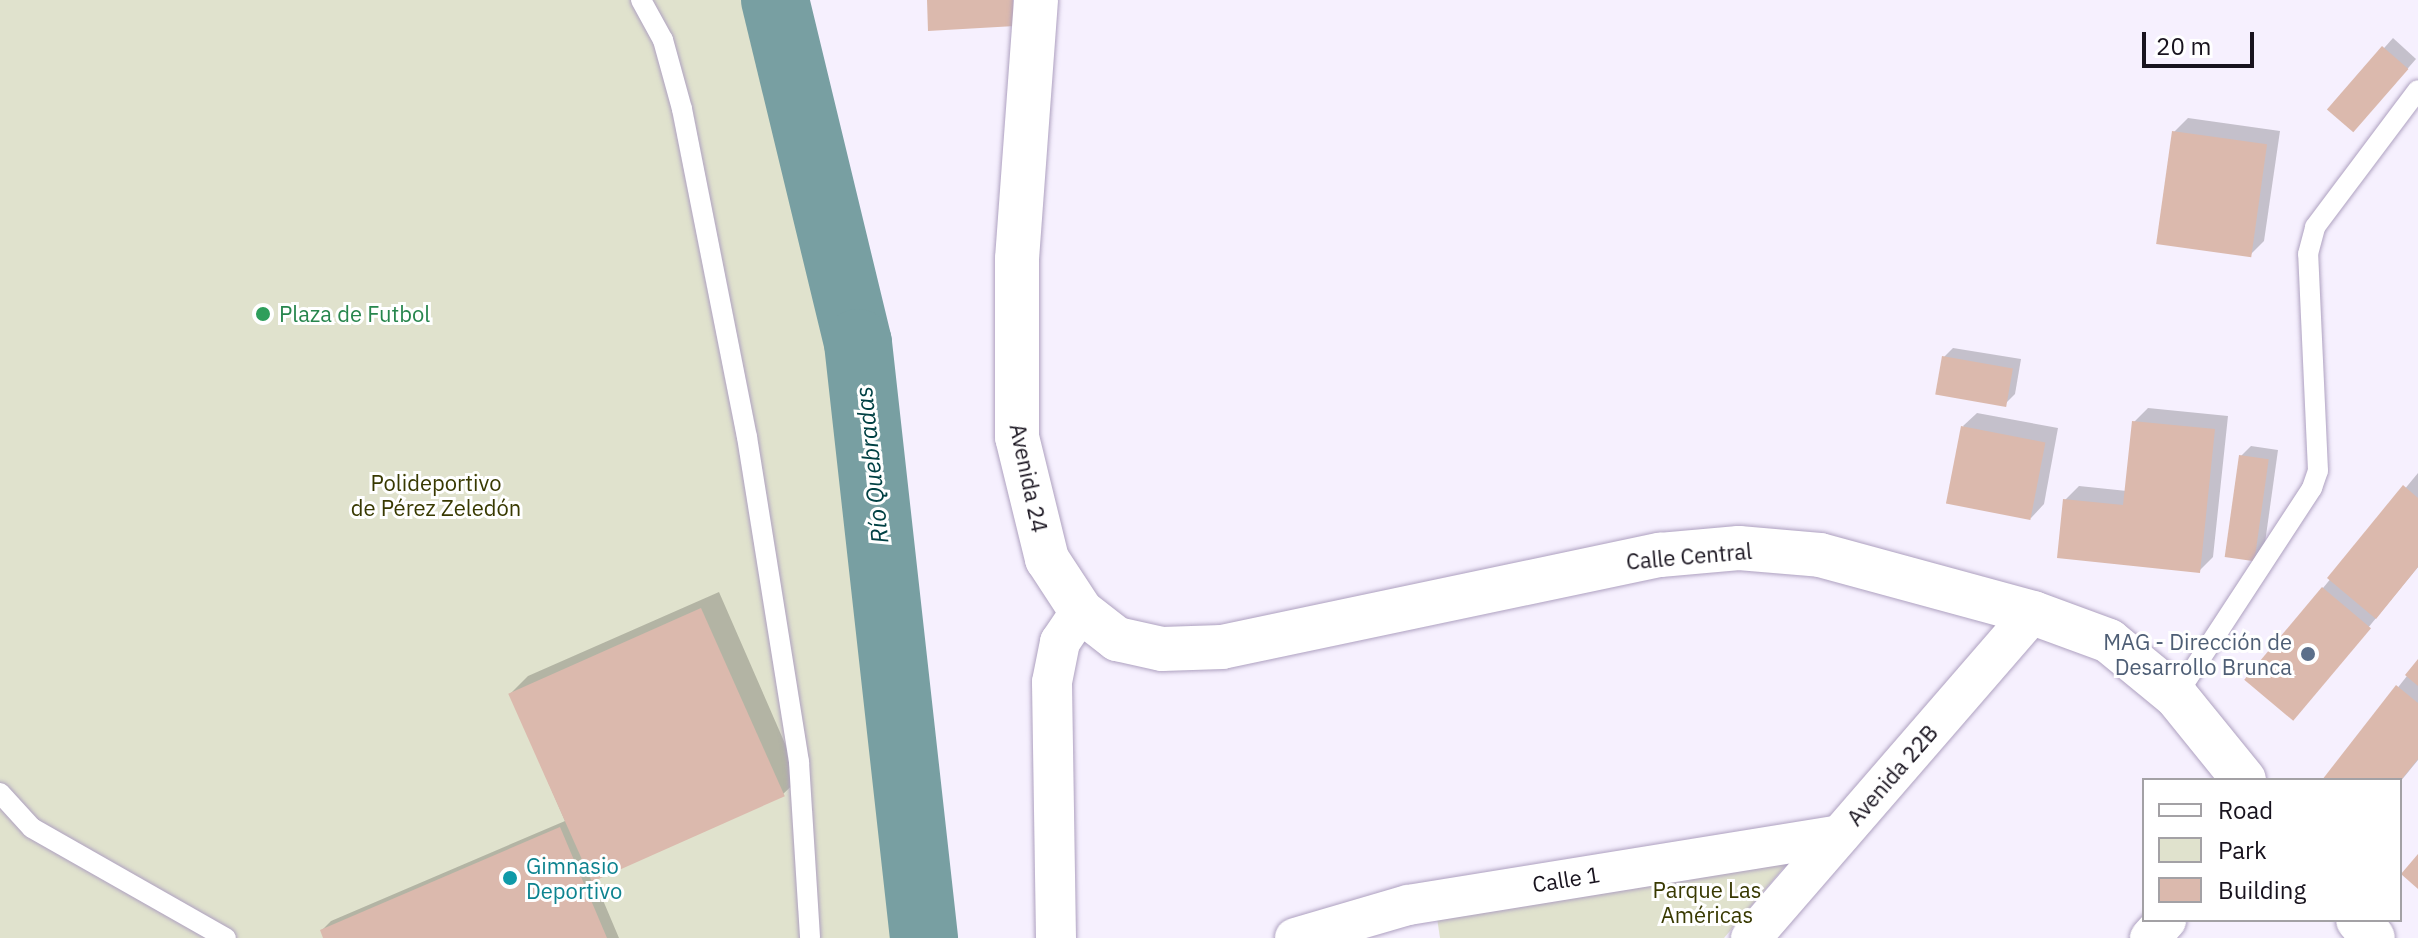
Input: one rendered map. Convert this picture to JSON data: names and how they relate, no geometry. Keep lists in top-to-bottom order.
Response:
{
  "streets": {
    "main road": ["Avenida 24", "Calle Central"],
    "street": ["Avenida 22B", "Calle 1"]
  },
  "crossings": [
    ["Avenida 24", "Calle Central"],
    ["Calle Central", "Avenida 22B"],
    ["Avenida 22B", "Calle 1"]
  ],
  "water": ["Río Quebradas"],
  "parks": ["Polideportivo de Pérez Zeledón", "Parque Las Américas"],
  "places": ["Plaza de Futbol", "MAG - Dirección de Desarrollo Brunca", "Gimnasio Deportivo"],
  "legend": ["Road", "Park", "Building"],
  "scale_bar": "20 m"
}
